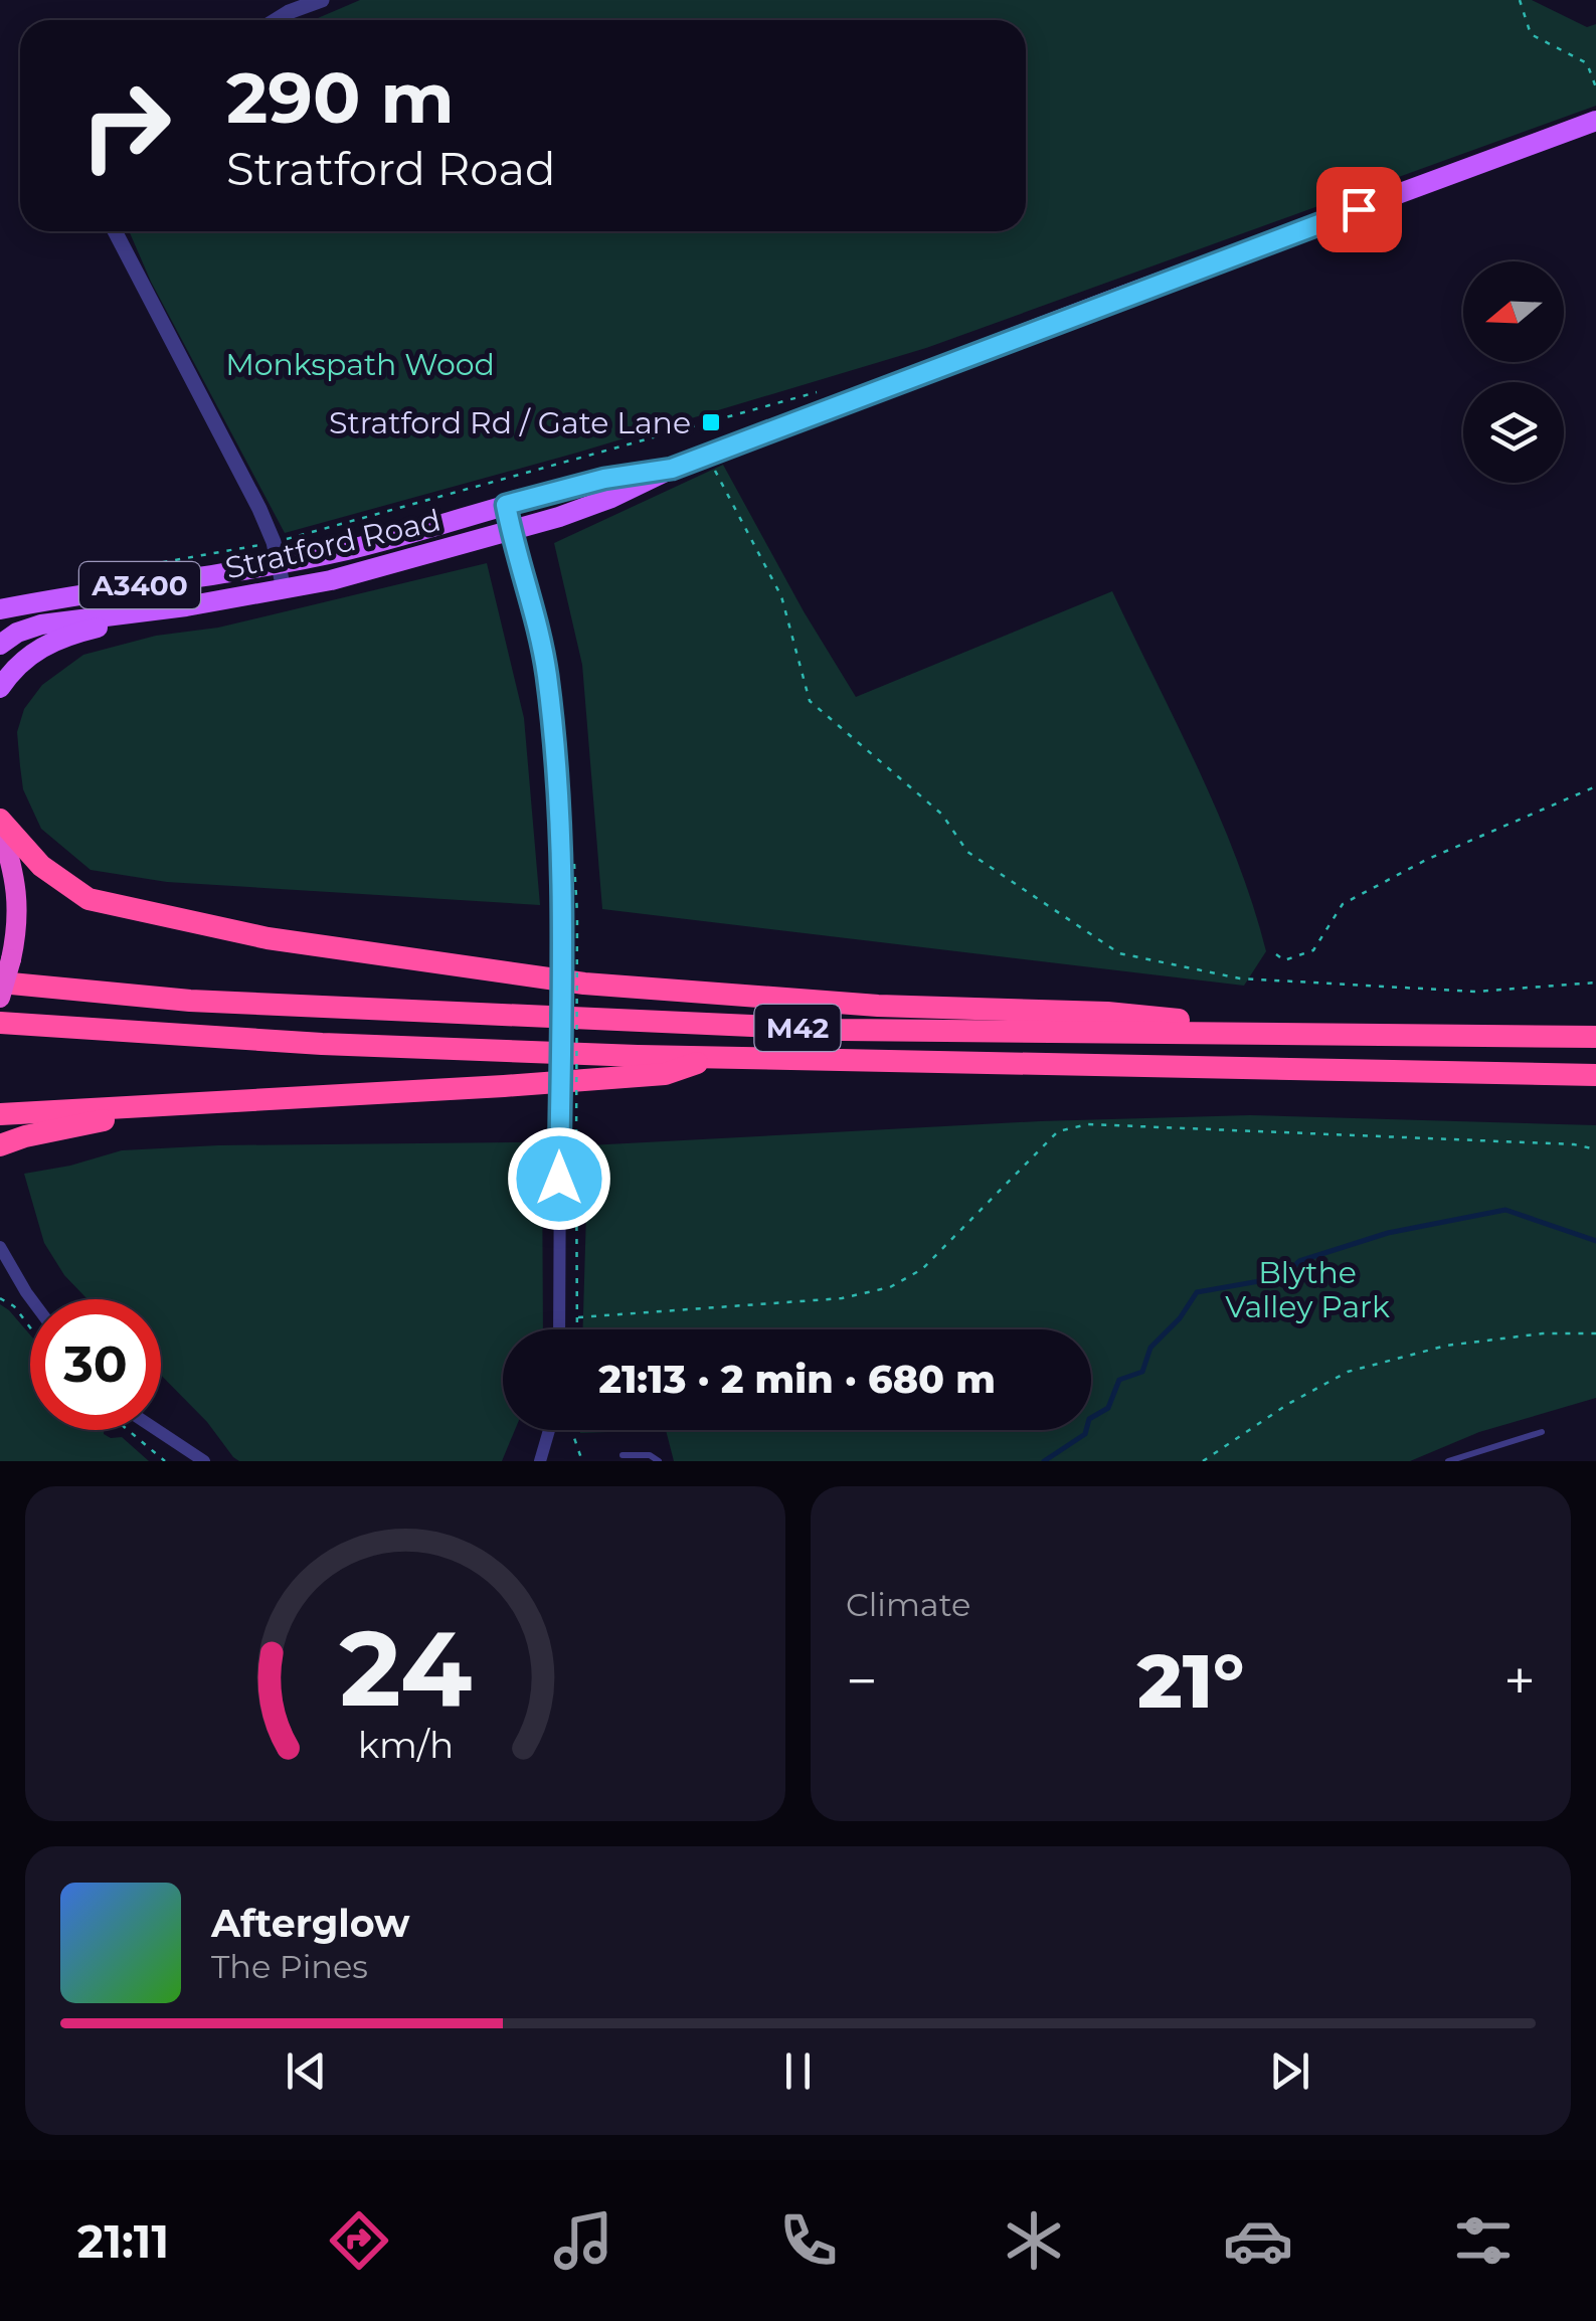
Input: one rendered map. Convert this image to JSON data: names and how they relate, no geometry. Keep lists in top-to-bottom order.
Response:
{
  "streets": {
    "highway": ["M42"],
    "main road": ["Stratford Road", "A3400"]
  },
  "parks": ["Monkspath Wood", "Blythe Valley Park"],
  "places": {
    "transit": ["Stratford Rd / Gate Lane"]
  },
  "north": "left",
  "page": {
    "turn": ["290 m", "Stratford Road"],
    "limit": "30",
    "trip": "21:13 · 2 min · 680 m",
    "tile": "Climate",
    "heat": ["−", "21°", "+"],
    "song": ["Afterglow", "The Pines"],
    "tabs": "21:11",
    "gauge": ["24", "km/h"]
  }
}
